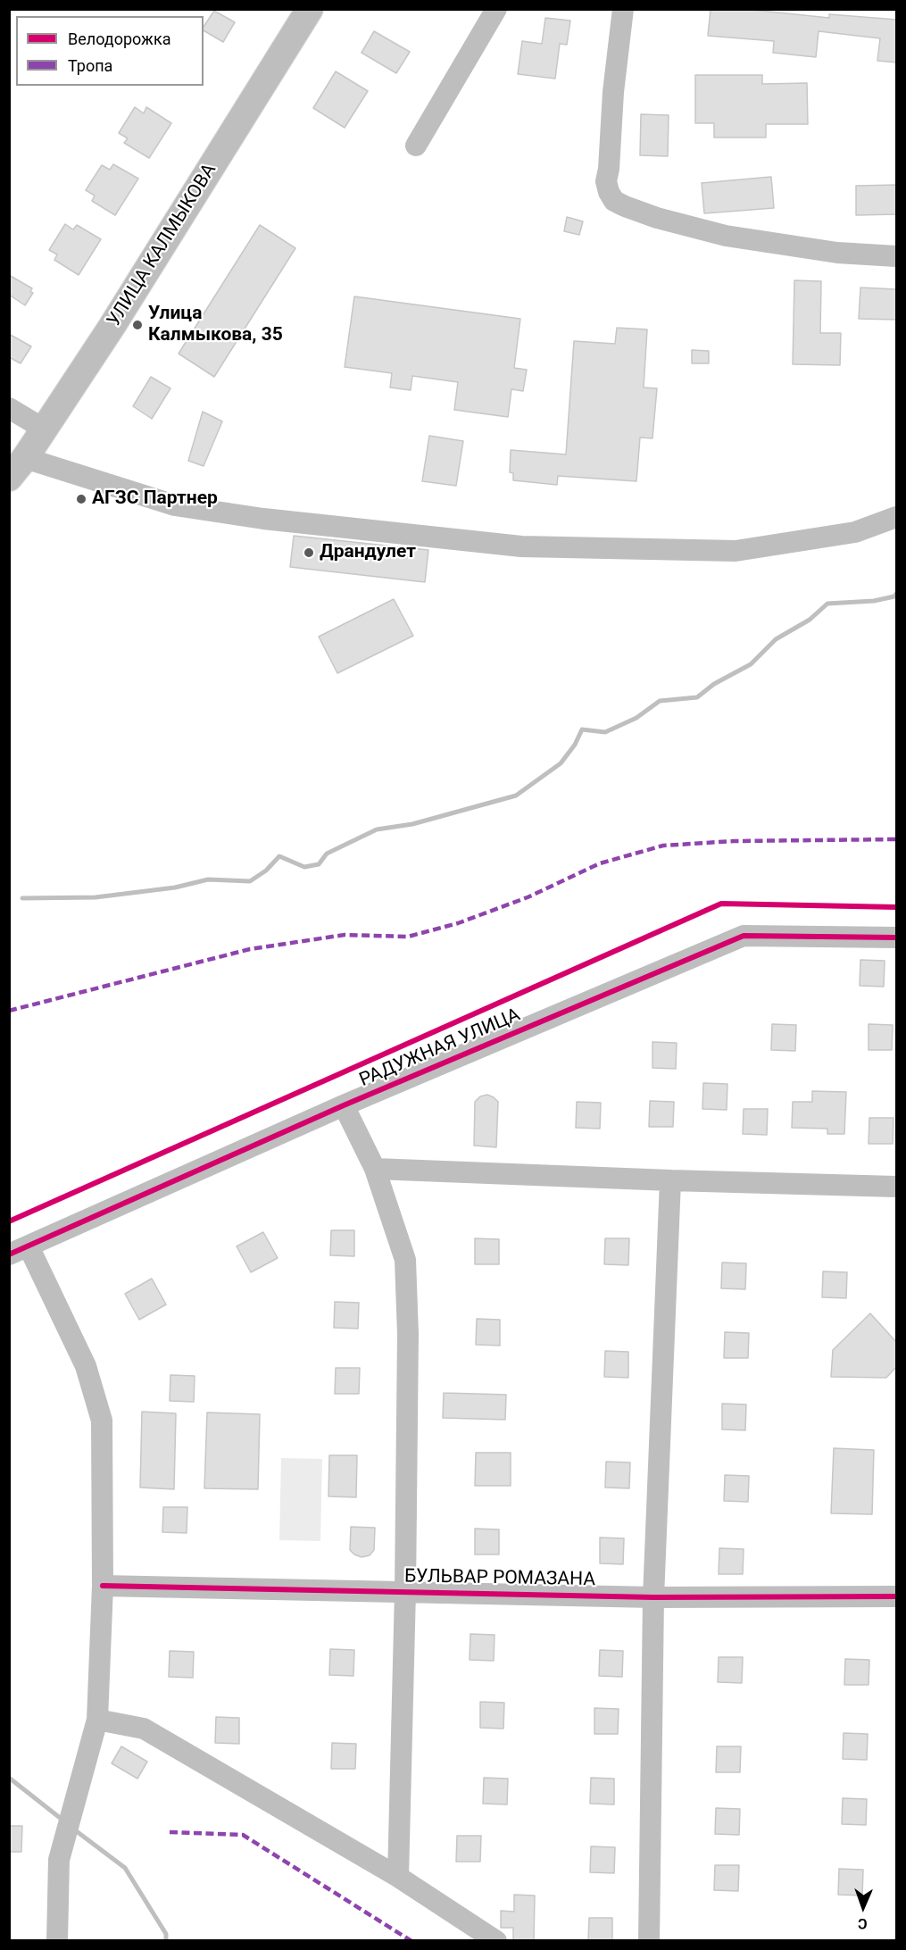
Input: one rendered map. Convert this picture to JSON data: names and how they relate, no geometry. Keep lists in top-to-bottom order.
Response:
{
  "streets": {
    "main road": ["УЛИЦА КАЛМЫКОВА"],
    "street": ["РАДУЖНАЯ УЛИЦА", "БУЛЬВАР РОМАЗАНА"]
  },
  "places": ["Улица Калмыкова, 35", "АГЗС Партнер", "Драндулет"],
  "legend": ["Велодорожка", "Тропа"],
  "north": "bottom"
}
